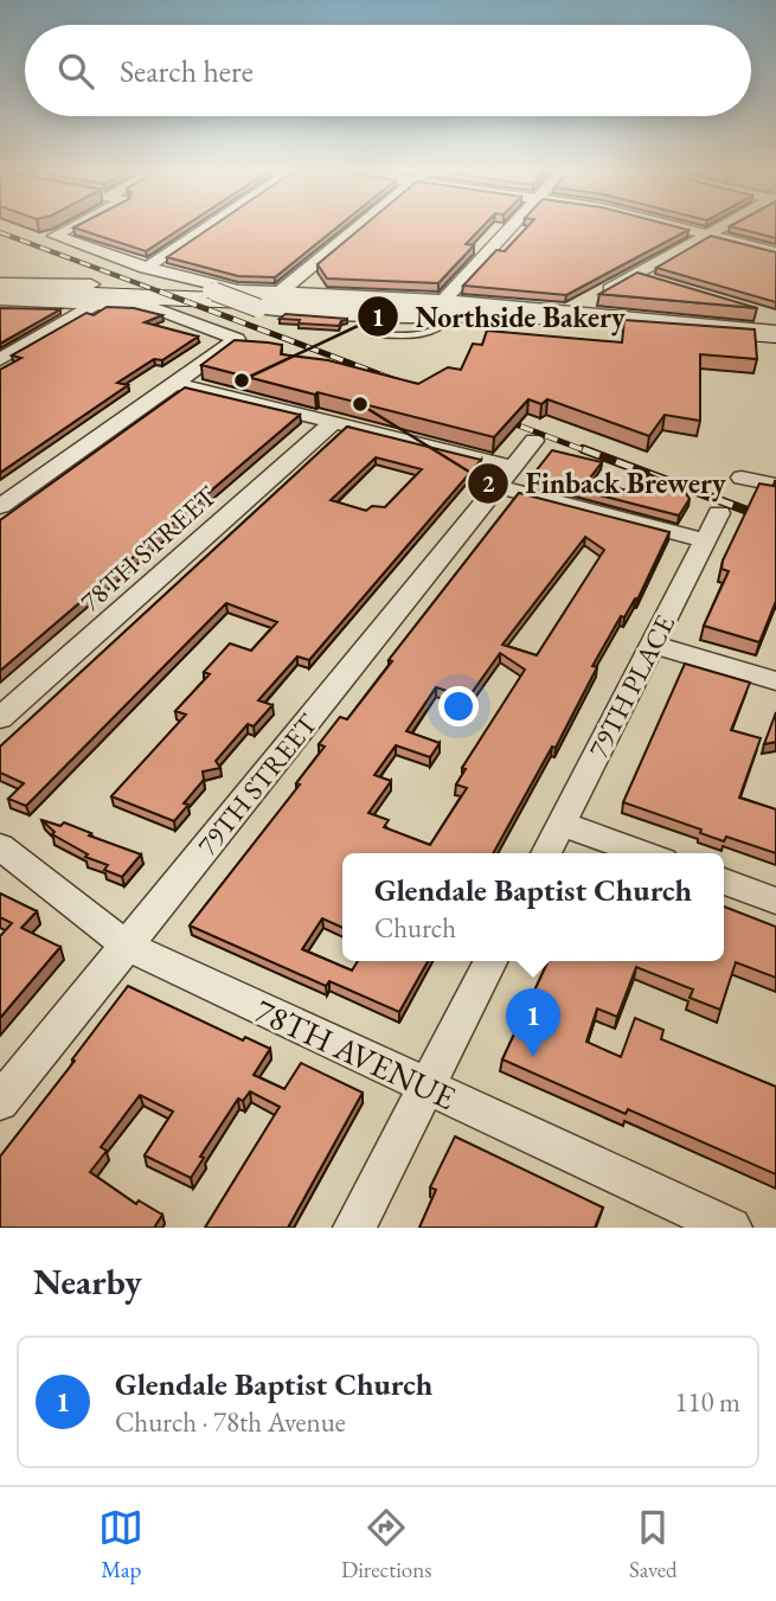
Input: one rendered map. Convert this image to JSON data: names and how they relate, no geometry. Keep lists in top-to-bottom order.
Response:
{
  "streets": {
    "street": [
      "78TH STREET",
      "79TH PLACE",
      "79TH STREET",
      "78TH AVENUE"
    ]
  },
  "crossings": [
    ["79TH STREET", "78TH AVENUE"]
  ],
  "places": ["Northside Bakery", "Finback Brewery"],
  "page": {
    "search": "Search here",
    "popup": ["Glendale Baptist Church", "Church"],
    "pins": "1",
    "heading": "Nearby",
    "list": [
      {
        "mark": "1",
        "name": "Glendale Baptist Church",
        "note": "Church · 78th Avenue",
        "value": "110 m"
      }
    ],
    "nav": ["Map", "Directions", "Saved"]
  }
}
